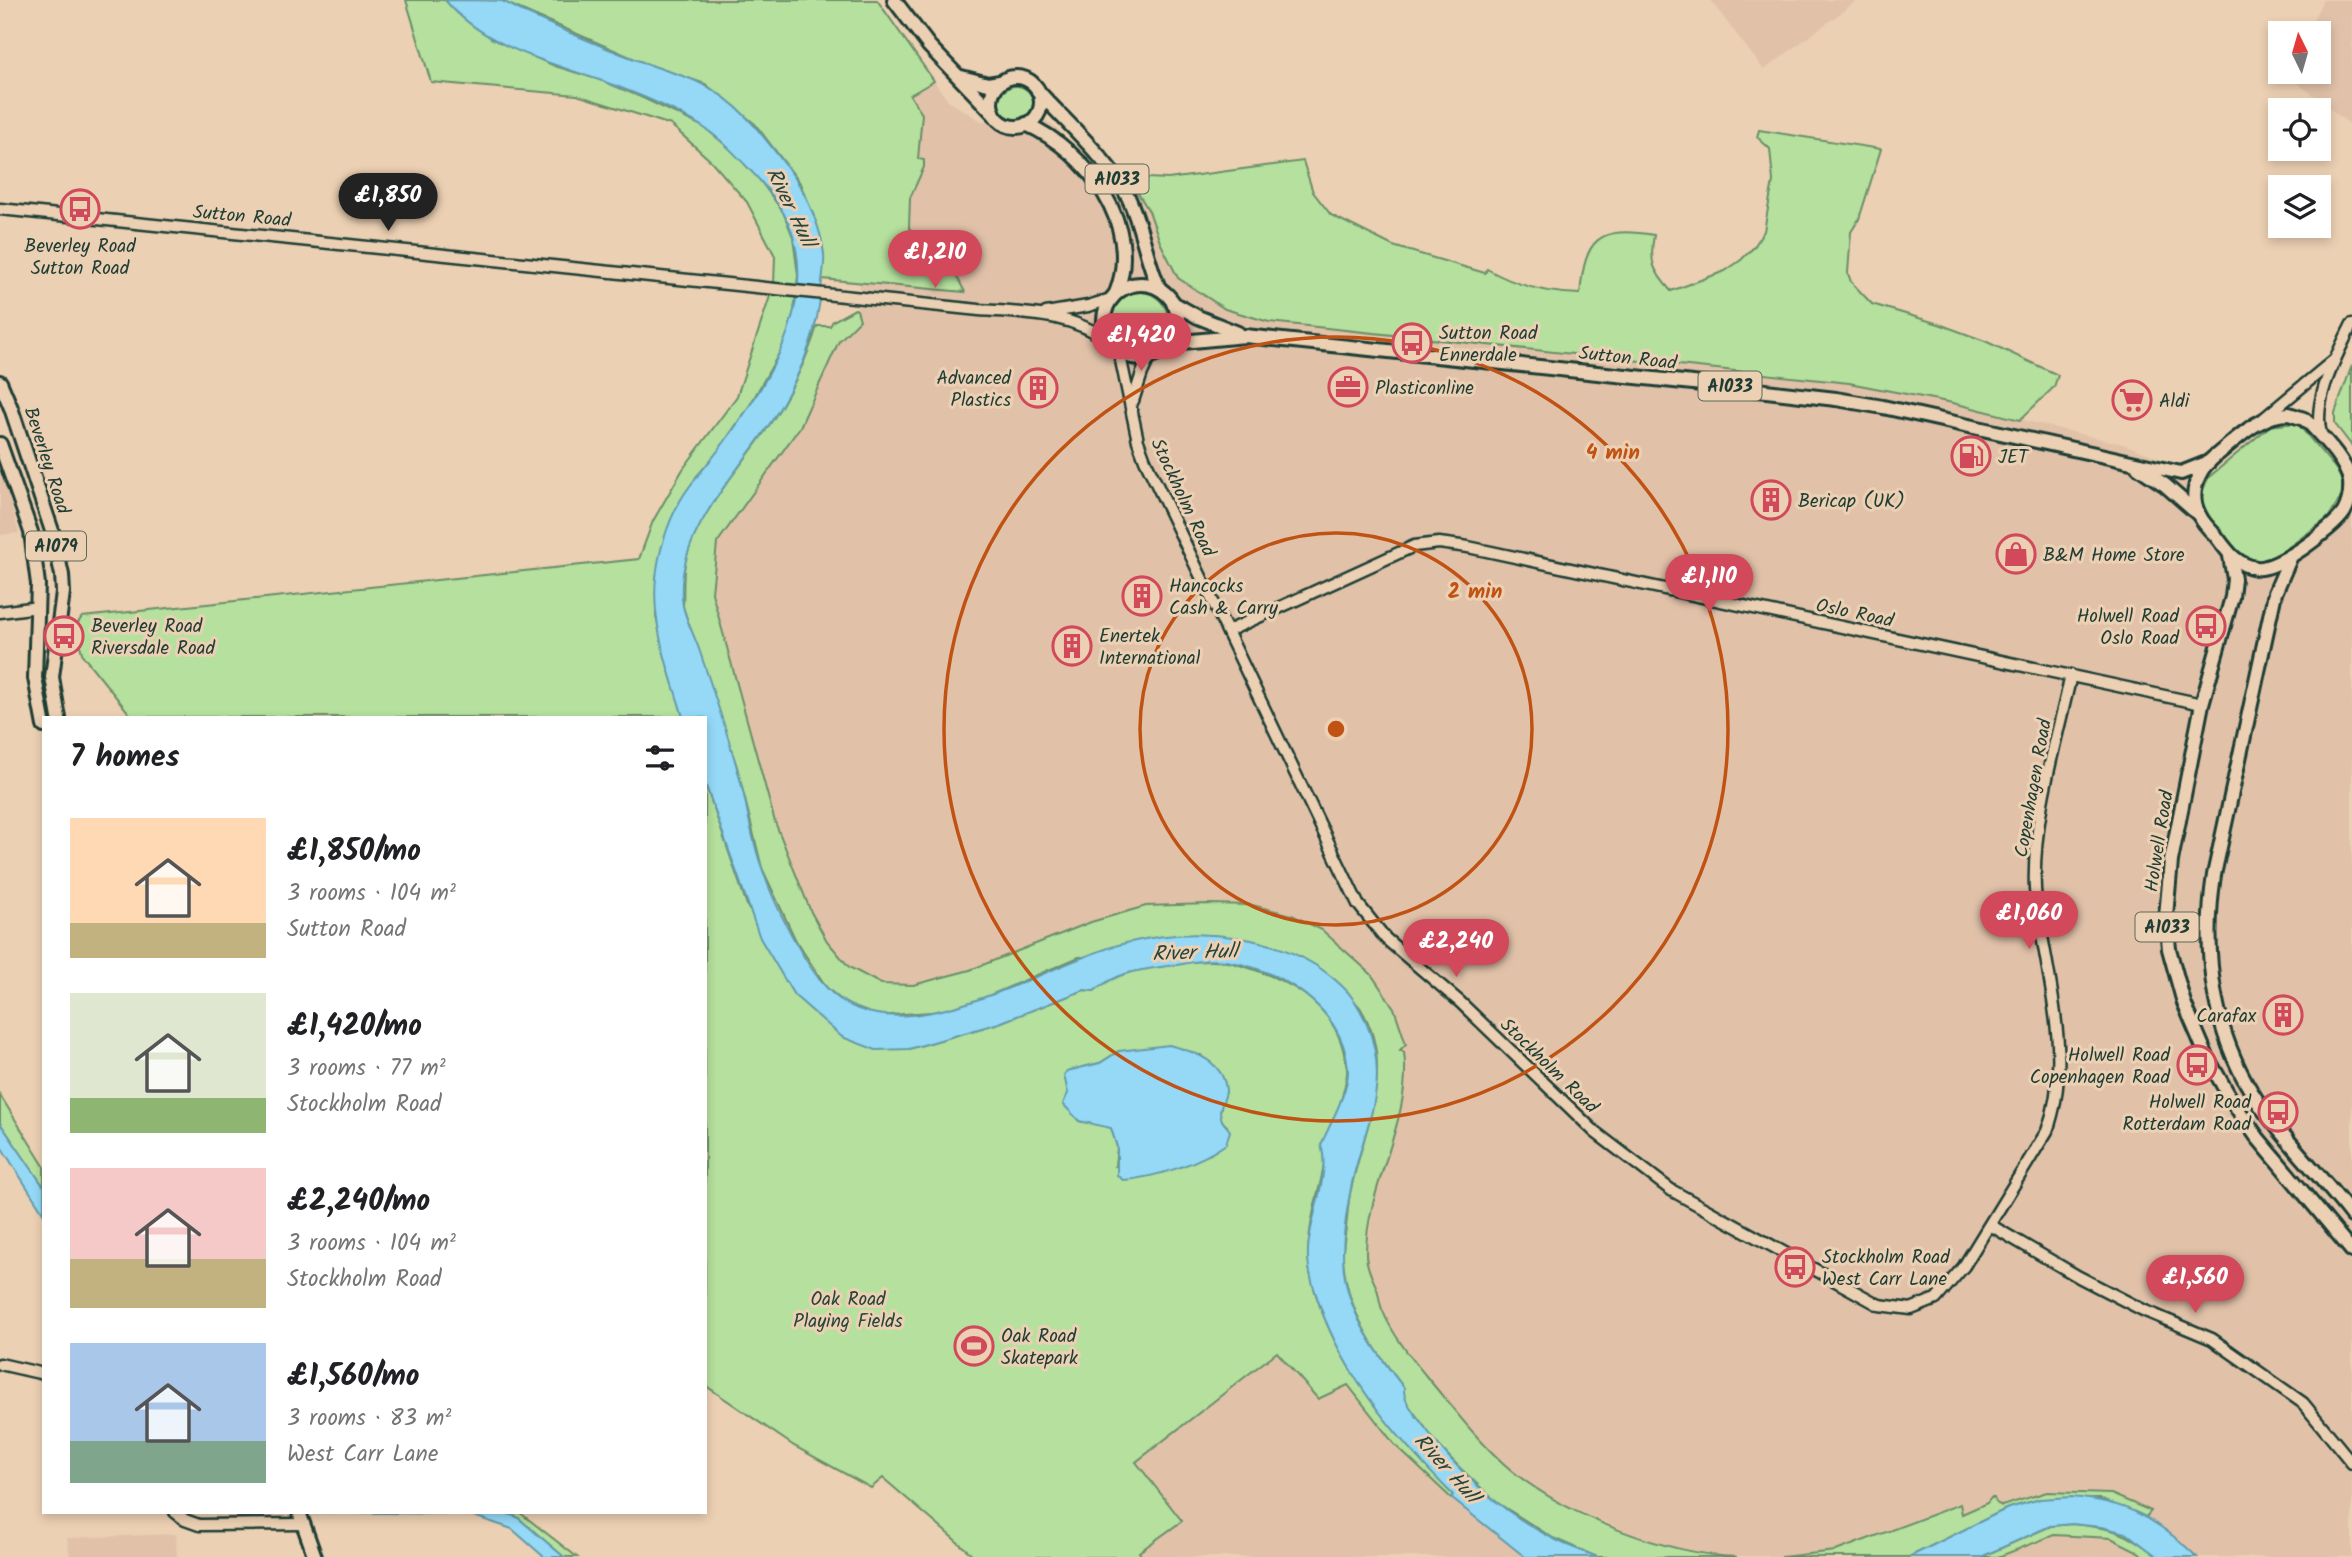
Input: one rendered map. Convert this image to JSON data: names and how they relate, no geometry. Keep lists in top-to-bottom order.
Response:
{
  "streets": {
    "main road": [
      "A1033",
      "Sutton Road",
      "Beverley Road",
      "A1079",
      "Holwell Road"
    ],
    "street": ["Stockholm Road", "Oslo Road", "Copenhagen Road"]
  },
  "crossings": [
    ["A1033", "Sutton Road"],
    ["A1033", "Stockholm Road"],
    ["A1033", "Holwell Road"],
    ["Stockholm Road", "Oslo Road"],
    ["Stockholm Road", "Copenhagen Road"],
    ["Oslo Road", "Copenhagen Road"],
    ["Oslo Road", "Holwell Road"]
  ],
  "water": ["River Hull"],
  "parks": ["Oak Road Playing Fields"],
  "places": {
    "bus stop": [
      "Beverley Road Sutton Road",
      "Sutton Road Ennerdale",
      "Holwell Road Oslo Road",
      "Beverley Road Riversdale Road",
      "Holwell Road Copenhagen Road",
      "Holwell Road Rotterdam Road",
      "Stockholm Road West Carr Lane"
    ],
    "office": ["Plasticonline"],
    "building": [
      "Advanced Plastics",
      "Bericap (UK)",
      "Hancocks Cash & Carry",
      "Enertek International",
      "Carafax"
    ],
    "supermarket": ["Aldi"],
    "fuel station": ["JET"],
    "shop": ["B&M Home Store"],
    "sports": ["Oak Road Skatepark"]
  },
  "north": "top",
  "page": {
    "price": [
      "£1,850",
      "£1,210",
      "£1,420",
      "£1,110",
      "£1,060",
      "£2,240",
      "£1,560"
    ],
    "heading": "7 homes",
    "list": [
      {
        "name": "£1,850/mo",
        "note": "3 rooms · 104 m² · Sutton Road"
      },
      {
        "name": "£1,420/mo",
        "note": "3 rooms · 77 m² · Stockholm Road"
      },
      {
        "name": "£2,240/mo",
        "note": "3 rooms · 104 m² · Stockholm Road"
      },
      {
        "name": "£1,560/mo",
        "note": "3 rooms · 83 m² · West Carr Lane"
      }
    ]
  },
  "rings": ["4 min", "2 min"]
}
